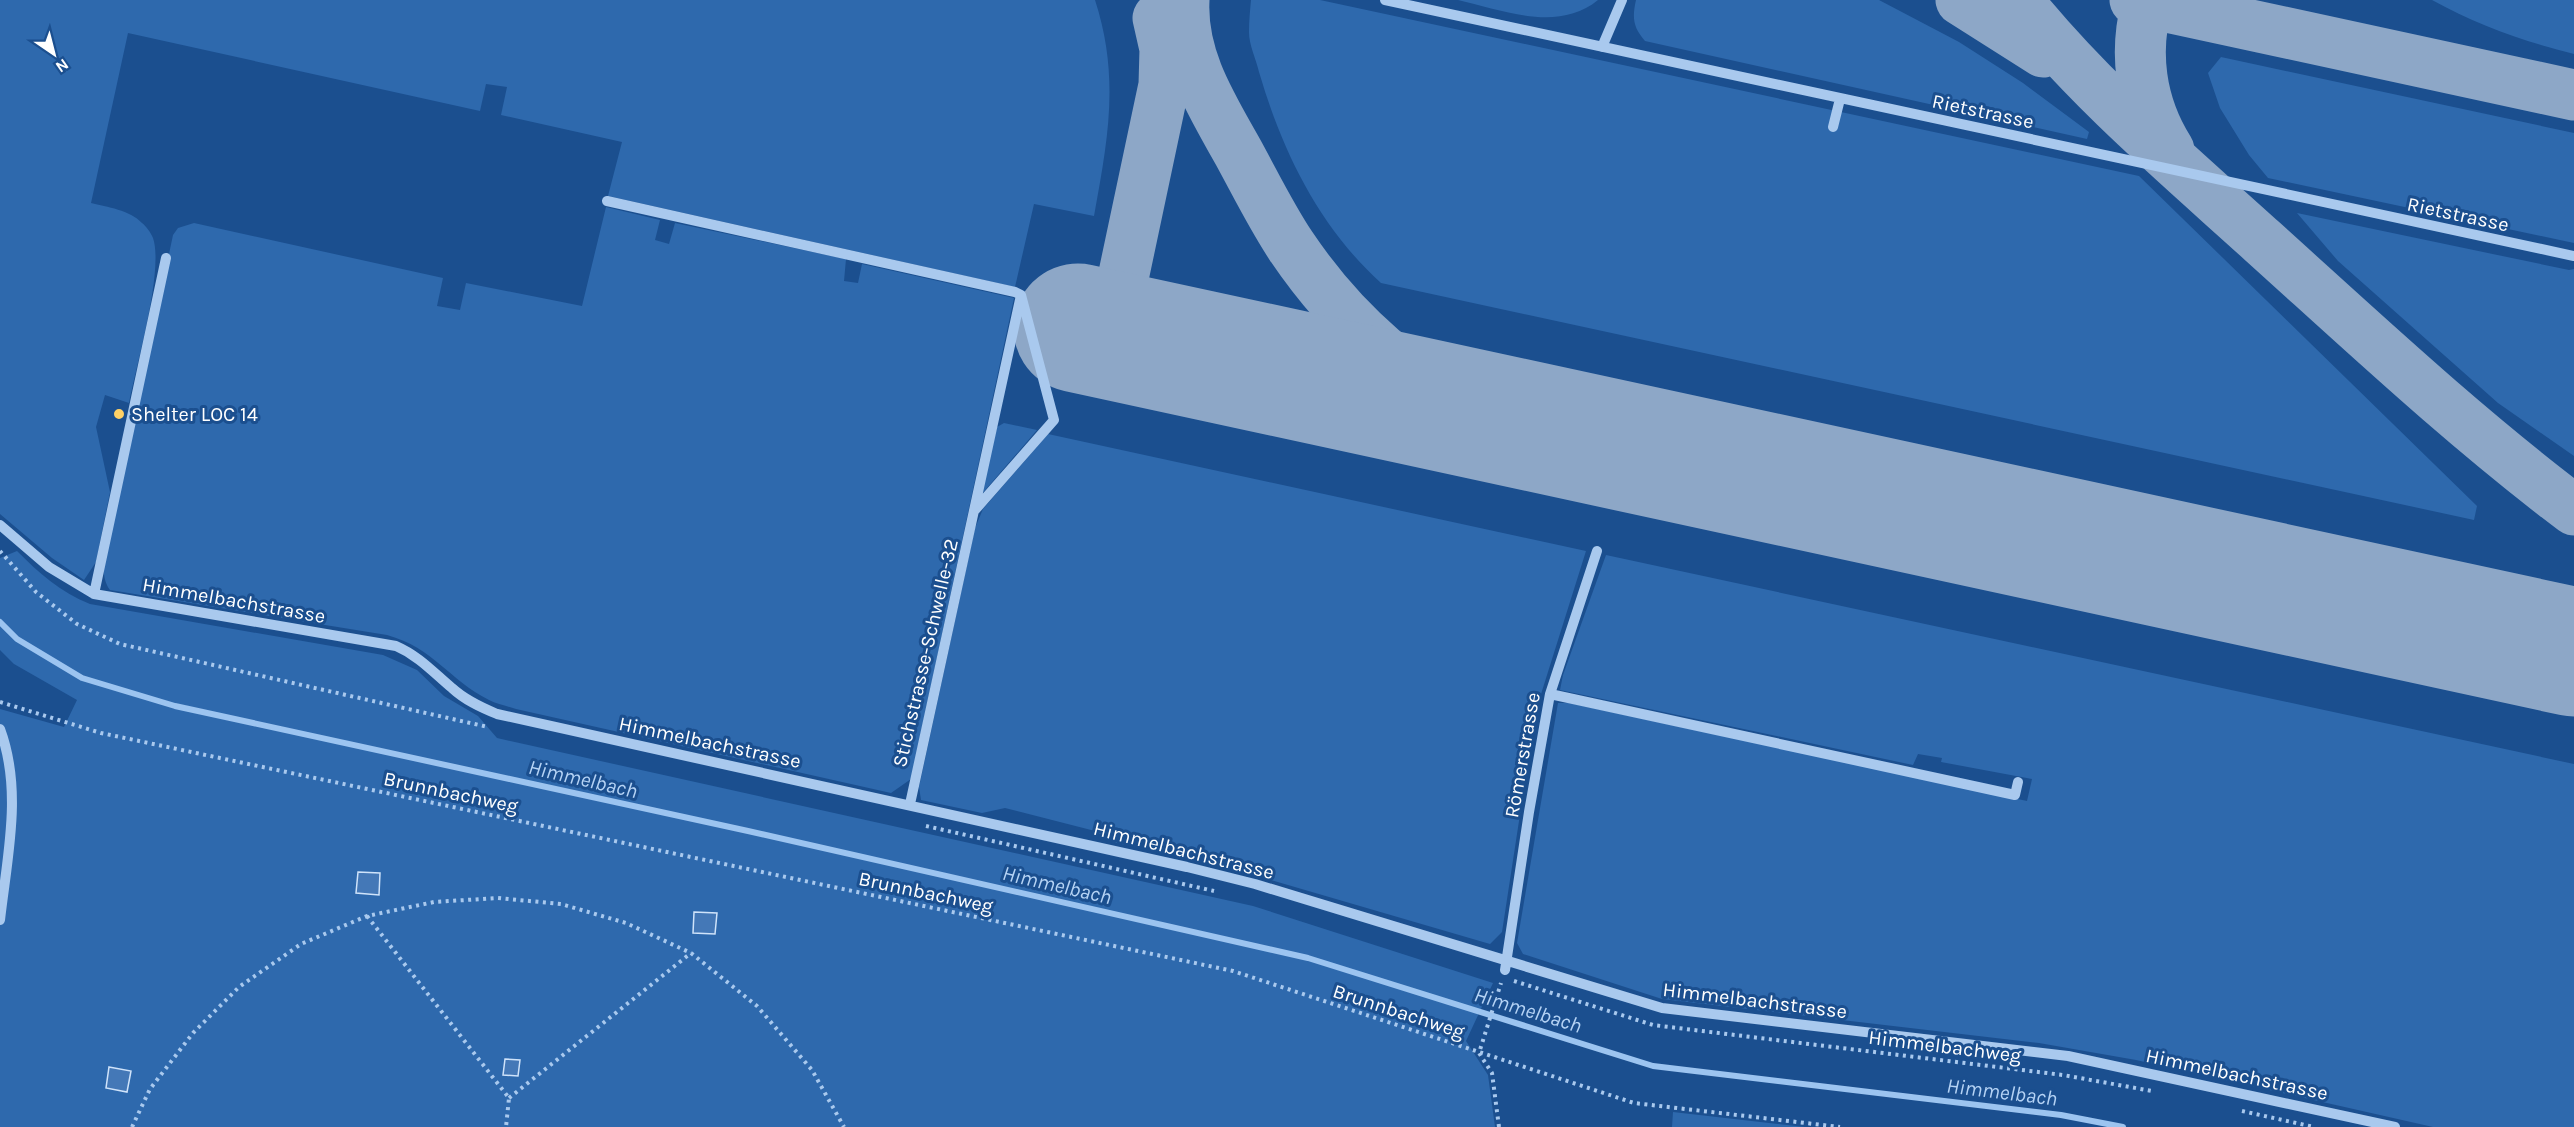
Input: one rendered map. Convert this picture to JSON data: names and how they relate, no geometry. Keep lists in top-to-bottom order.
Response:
{
  "streets": {
    "street": [
      "Rietstrasse",
      "Himmelbachstrasse",
      "Stichstrasse-Schwelle-32",
      "Römerstrasse"
    ],
    "path": ["Brunnbachweg", "Himmelbachweg"]
  },
  "crossings": [
    ["Himmelbachstrasse", "Stichstrasse-Schwelle-32"],
    ["Himmelbachstrasse", "Römerstrasse"],
    ["Himmelbachstrasse", "Himmelbachweg"],
    ["Römerstrasse", "Himmelbachweg"]
  ],
  "water": ["Himmelbach"],
  "places": ["Shelter LOC 14"],
  "north": "bottom right"
}
